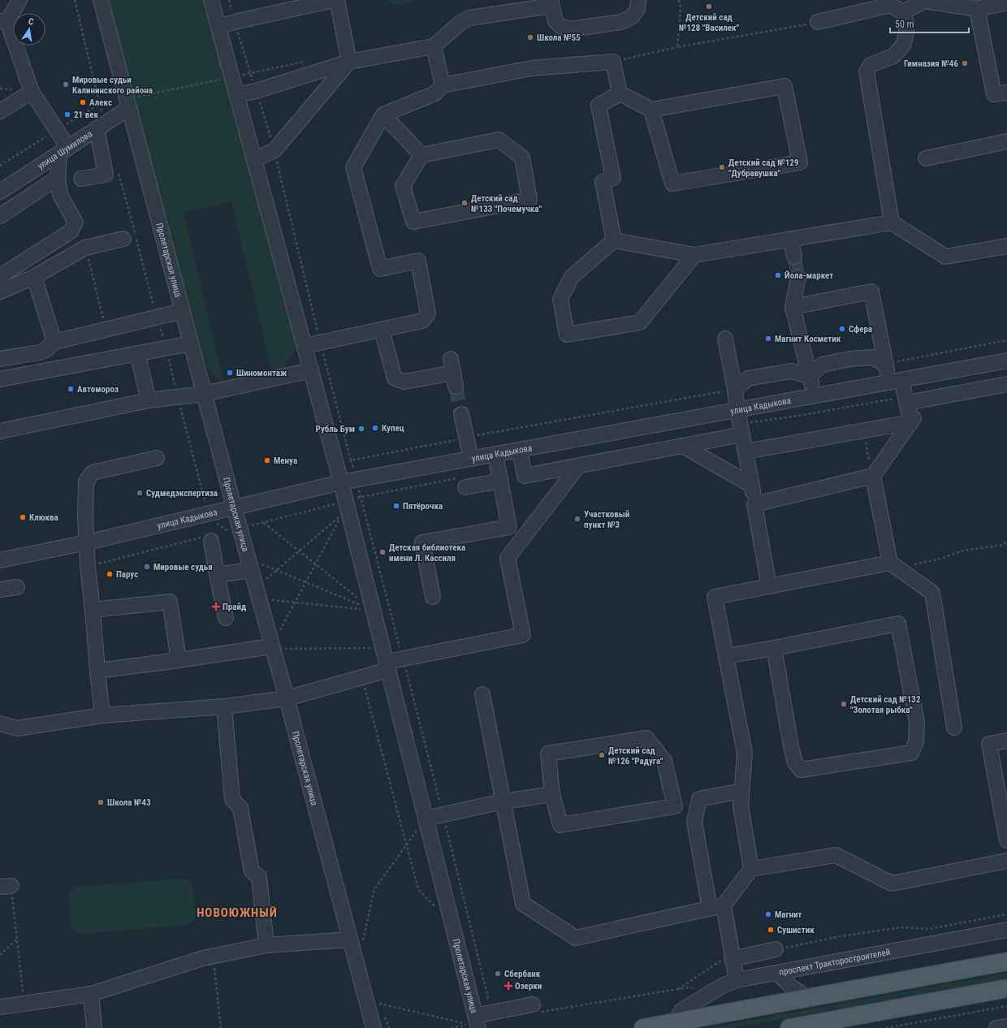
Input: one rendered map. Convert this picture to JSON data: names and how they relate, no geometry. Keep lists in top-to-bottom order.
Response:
{
  "streets": {
    "street": [
      "улица Шумилова",
      "Пролетарская улица",
      "улица Кадыкова",
      "проспект Тракторостроителей"
    ]
  },
  "crossings": [
    ["улица Шумилова", "Пролетарская улица"],
    ["Пролетарская улица", "улица Кадыкова"]
  ],
  "districts": ["НОВОЮЖНЫЙ"],
  "places": {
    "other": [
      "Детский сад №128 \"Василек\"",
      "Школа №55",
      "Гимназия №46",
      "Мировые судьи Калининского района",
      "Алекс",
      "21 век",
      "Детский сад №129 \"Дубравушка\"",
      "Детский сад №133 \"Почемучка\"",
      "Йола-маркет",
      "Сфера",
      "Магнит Косметик",
      "Шиномонтаж",
      "Автомороз",
      "Купец",
      "Рубль Бум",
      "Менуа",
      "Судмедэкспертиза",
      "Пятёрочка",
      "Клюква",
      "Участковый пункт №3",
      "Детская библиотека имени Л. Кассиля",
      "Мировые судья",
      "Парус",
      "Детский сад №132 \"Золотая рыбка\"",
      "Детский сад №126 \"Радуга\"",
      "Школа №43",
      "Магнит",
      "Сушистик",
      "Сбербанк"
    ],
    "health": ["Прайд", "Озерки"]
  },
  "scale_bar": "50 m",
  "north": "top"
}
